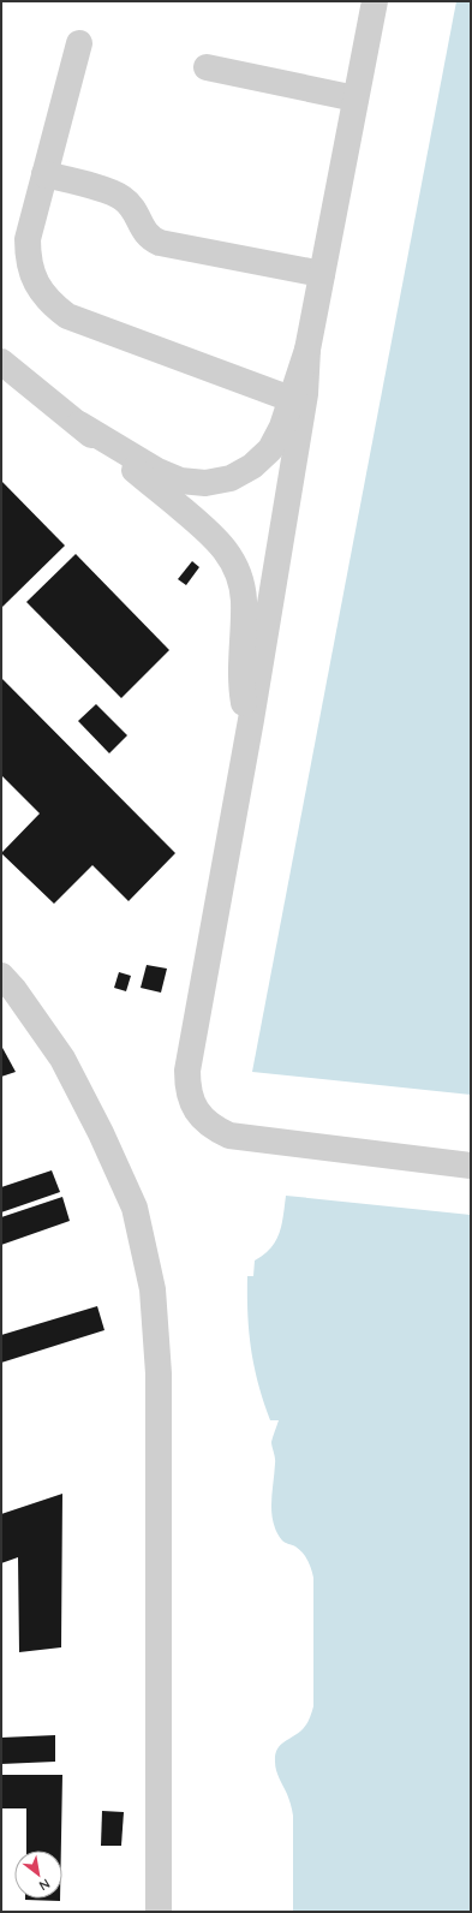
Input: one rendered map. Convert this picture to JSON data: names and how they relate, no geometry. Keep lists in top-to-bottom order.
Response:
{
  "north": "bottom right"
}
